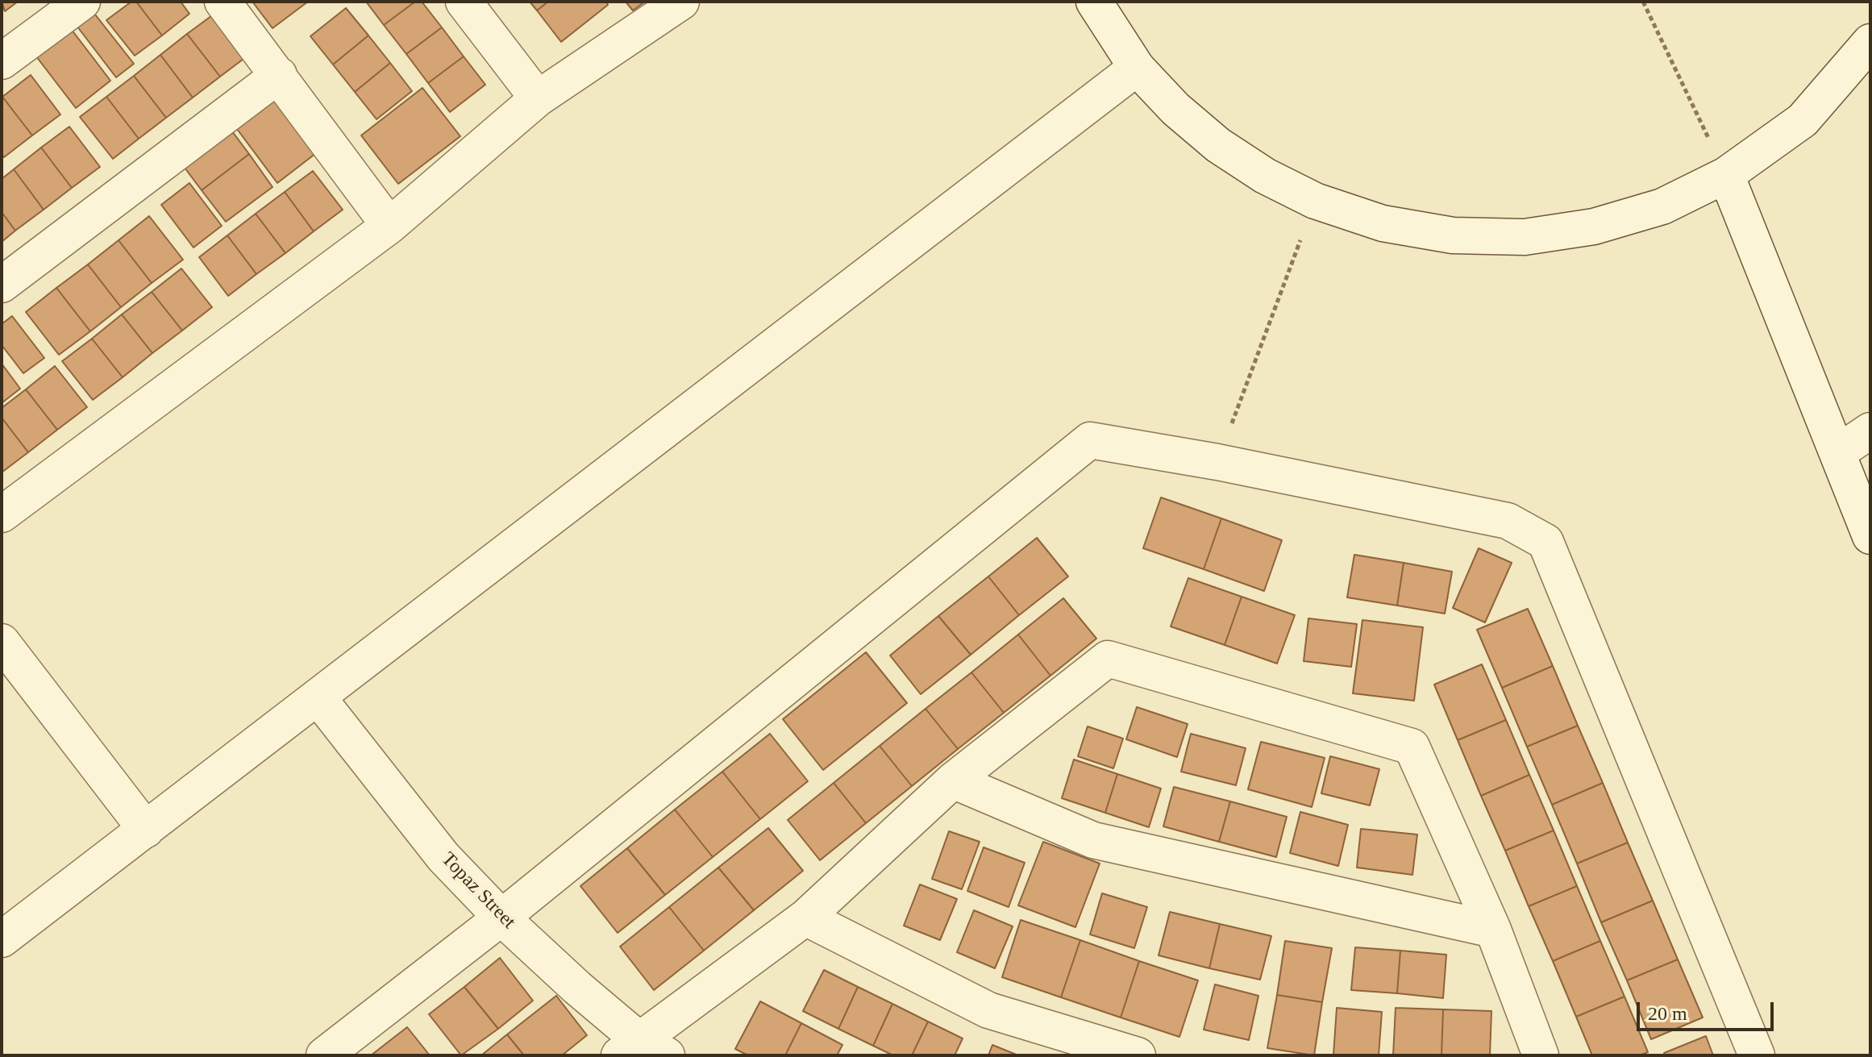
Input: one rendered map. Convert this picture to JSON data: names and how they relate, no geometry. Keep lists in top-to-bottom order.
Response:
{
  "streets": {
    "street": ["Topaz Street"]
  },
  "scale_bar": "20 m"
}
